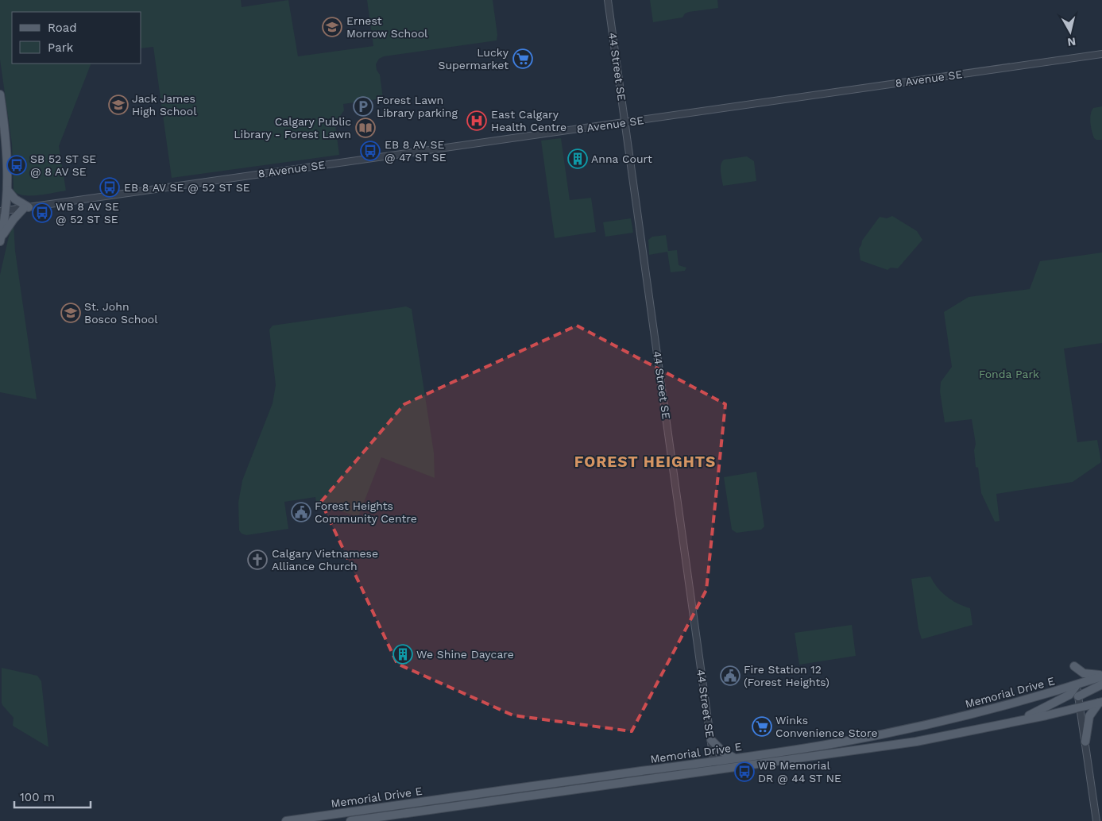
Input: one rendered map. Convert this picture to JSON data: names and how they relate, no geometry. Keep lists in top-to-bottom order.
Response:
{
  "streets": {
    "main road": ["Memorial Drive E"],
    "street": ["44 Street SE", "8 Avenue SE"]
  },
  "crossings": [
    ["44 Street SE", "8 Avenue SE"],
    ["44 Street SE", "Memorial Drive E"]
  ],
  "districts": ["FOREST HEIGHTS"],
  "parks": ["Fonda Park"],
  "places": {
    "school or university": ["Ernest Morrow School", "Jack James High School", "St. John Bosco School"],
    "supermarket": ["Lucky Supermarket", "Winks Convenience Store"],
    "parking": ["Forest Lawn Library parking"],
    "hospital": ["East Calgary Health Centre"],
    "library": ["Calgary Public Library - Forest Lawn"],
    "bus stop": [
      "EB 8 AV SE @ 47 ST SE",
      "SB 52 ST SE @ 8 AV SE",
      "EB 8 AV SE @ 52 ST SE",
      "WB 8 AV SE @ 52 ST SE",
      "WB Memorial DR @ 44 ST NE"
    ],
    "building": ["Anna Court", "We Shine Daycare"],
    "public building": ["Forest Heights Community Centre", "Fire Station 12 (Forest Heights)"],
    "church": ["Calgary Vietnamese Alliance Church"]
  },
  "legend": ["Road", "Park"],
  "scale_bar": "100 m",
  "north": "bottom"
}
